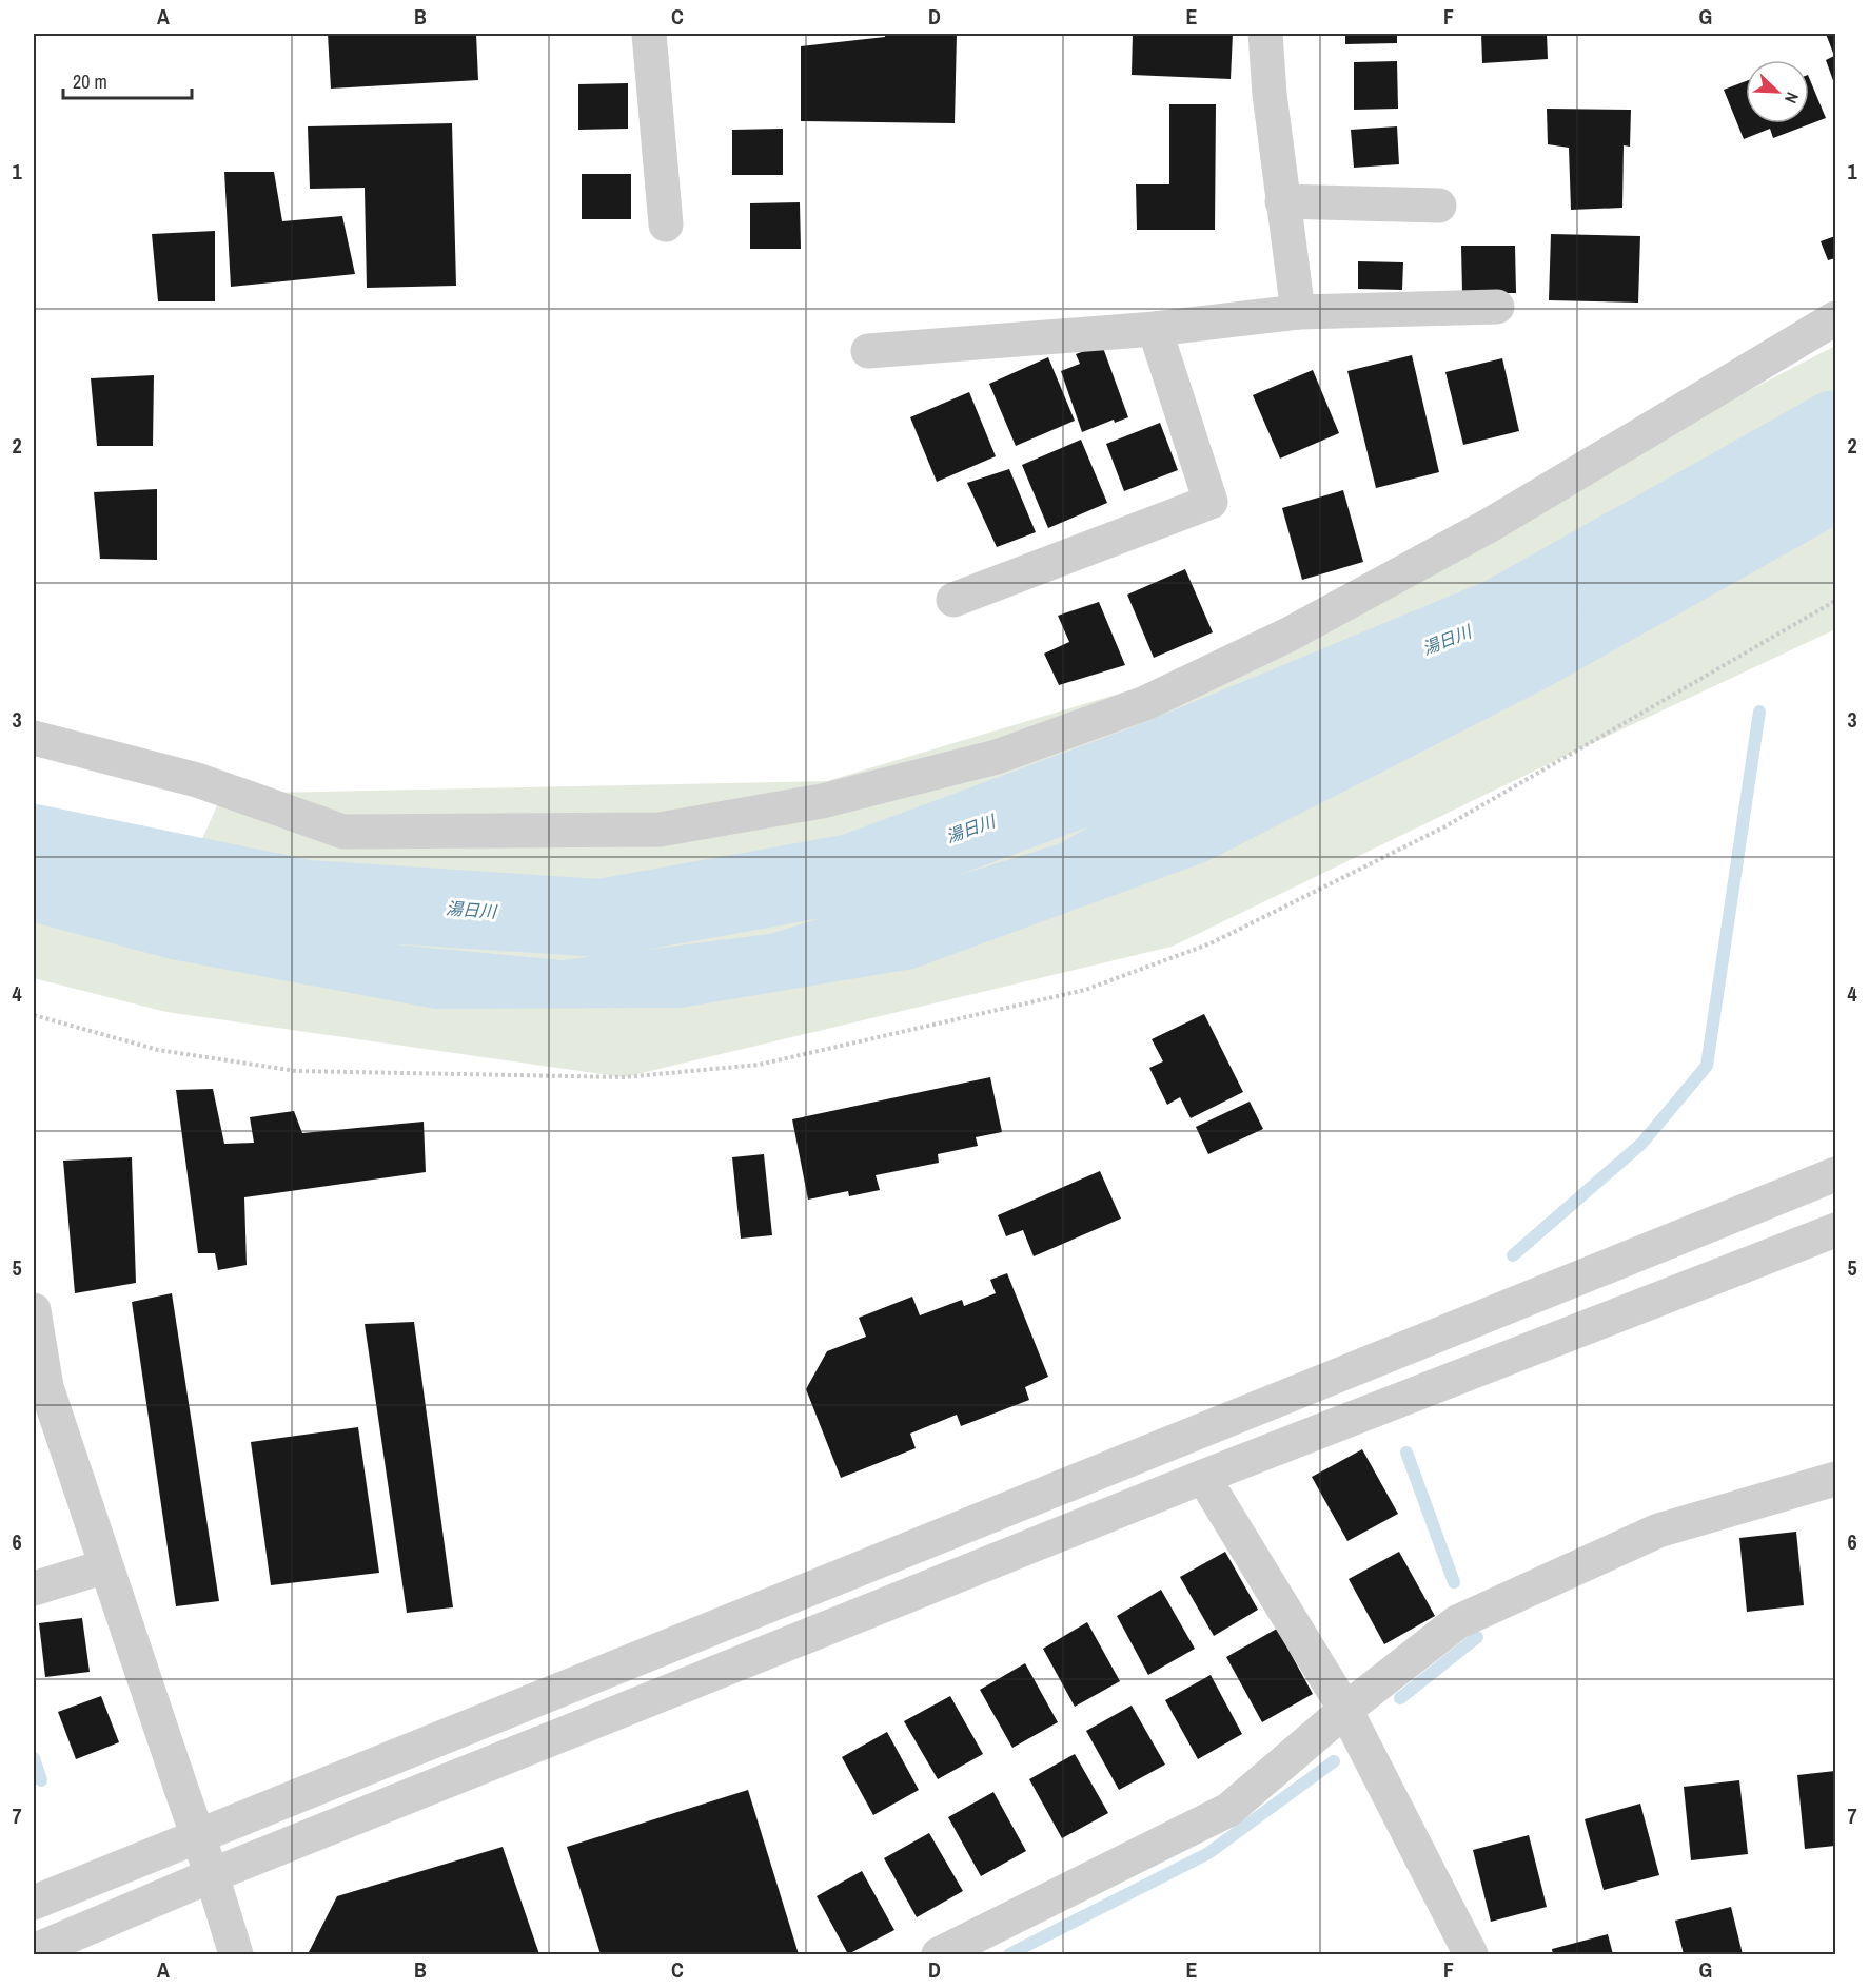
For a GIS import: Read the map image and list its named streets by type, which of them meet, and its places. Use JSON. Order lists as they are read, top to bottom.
{
  "water": ["湯日川"],
  "scale_bar": "20 m",
  "north": "bottom right",
  "grid": {
    "columns": [
      "A",
      "B",
      "C",
      "D",
      "E",
      "F",
      "G"
    ],
    "rows": [
      "1",
      "2",
      "3",
      "4",
      "5",
      "6",
      "7"
    ]
  }
}
